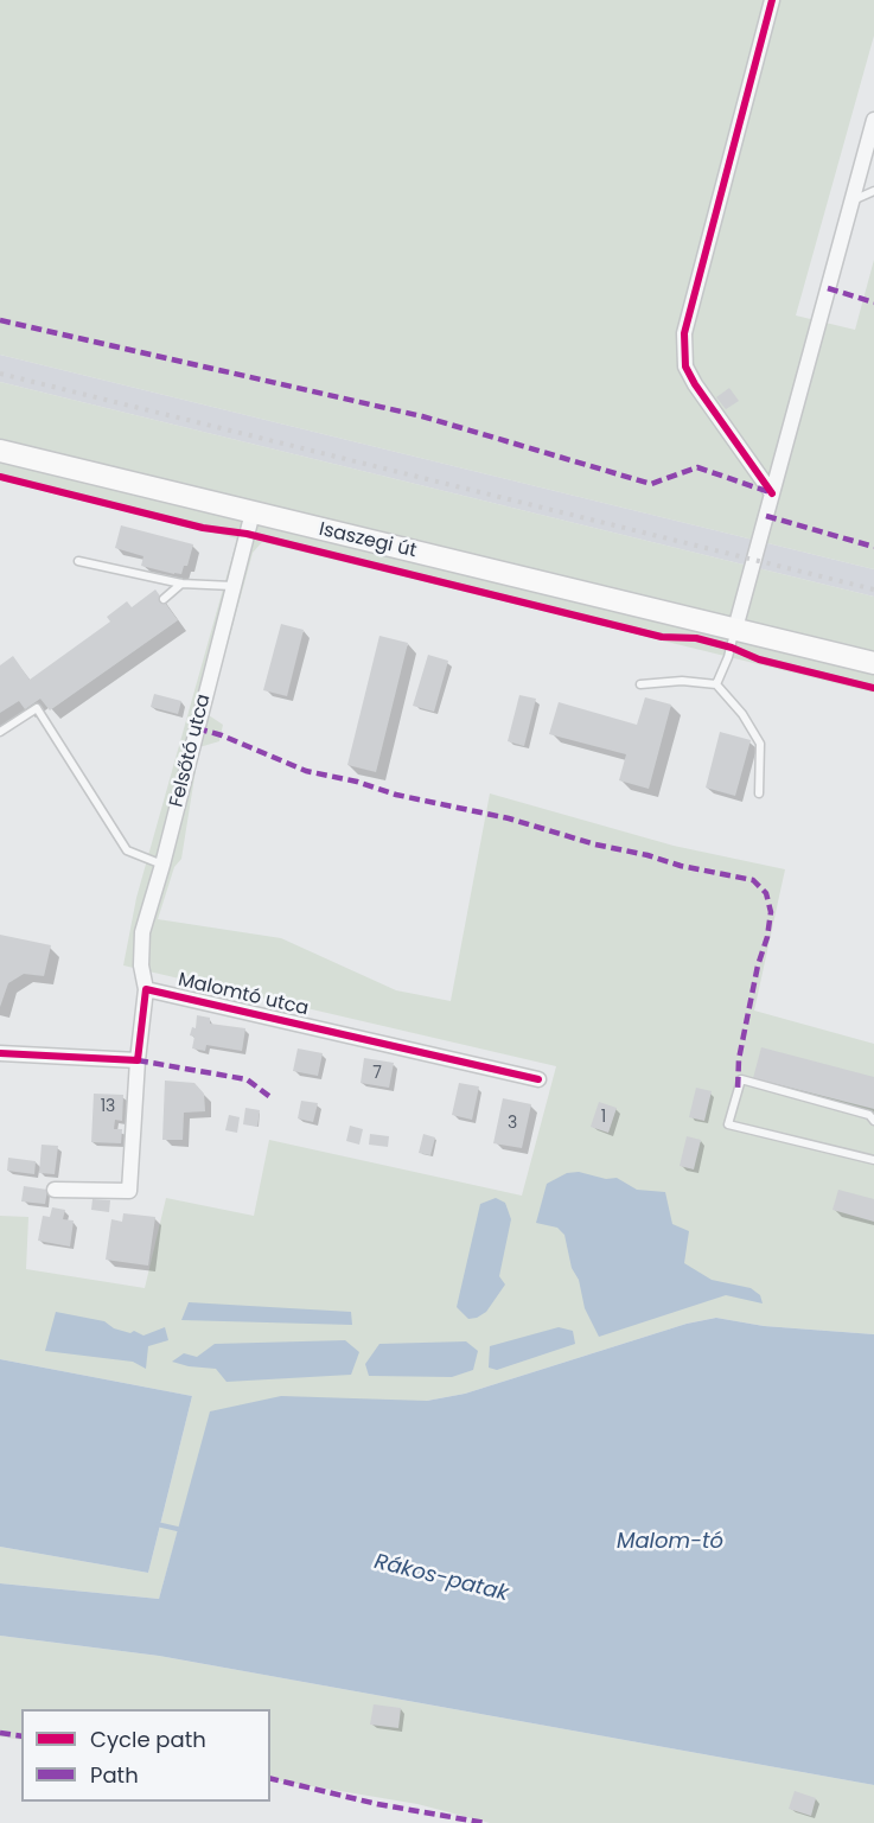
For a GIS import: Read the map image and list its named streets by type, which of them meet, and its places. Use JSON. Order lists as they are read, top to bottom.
{
  "streets": {
    "main road": ["Isaszegi út"],
    "street": ["Felsőtó utca", "Malomtó utca"]
  },
  "crossings": [
    ["Isaszegi út", "Felsőtó utca"],
    ["Felsőtó utca", "Malomtó utca"]
  ],
  "water": ["Malom-tó", "Rákos-patak"],
  "house_numbers": [
    "7",
    "13",
    "1",
    "3"
  ],
  "legend": ["Cycle path", "Path"]
}
